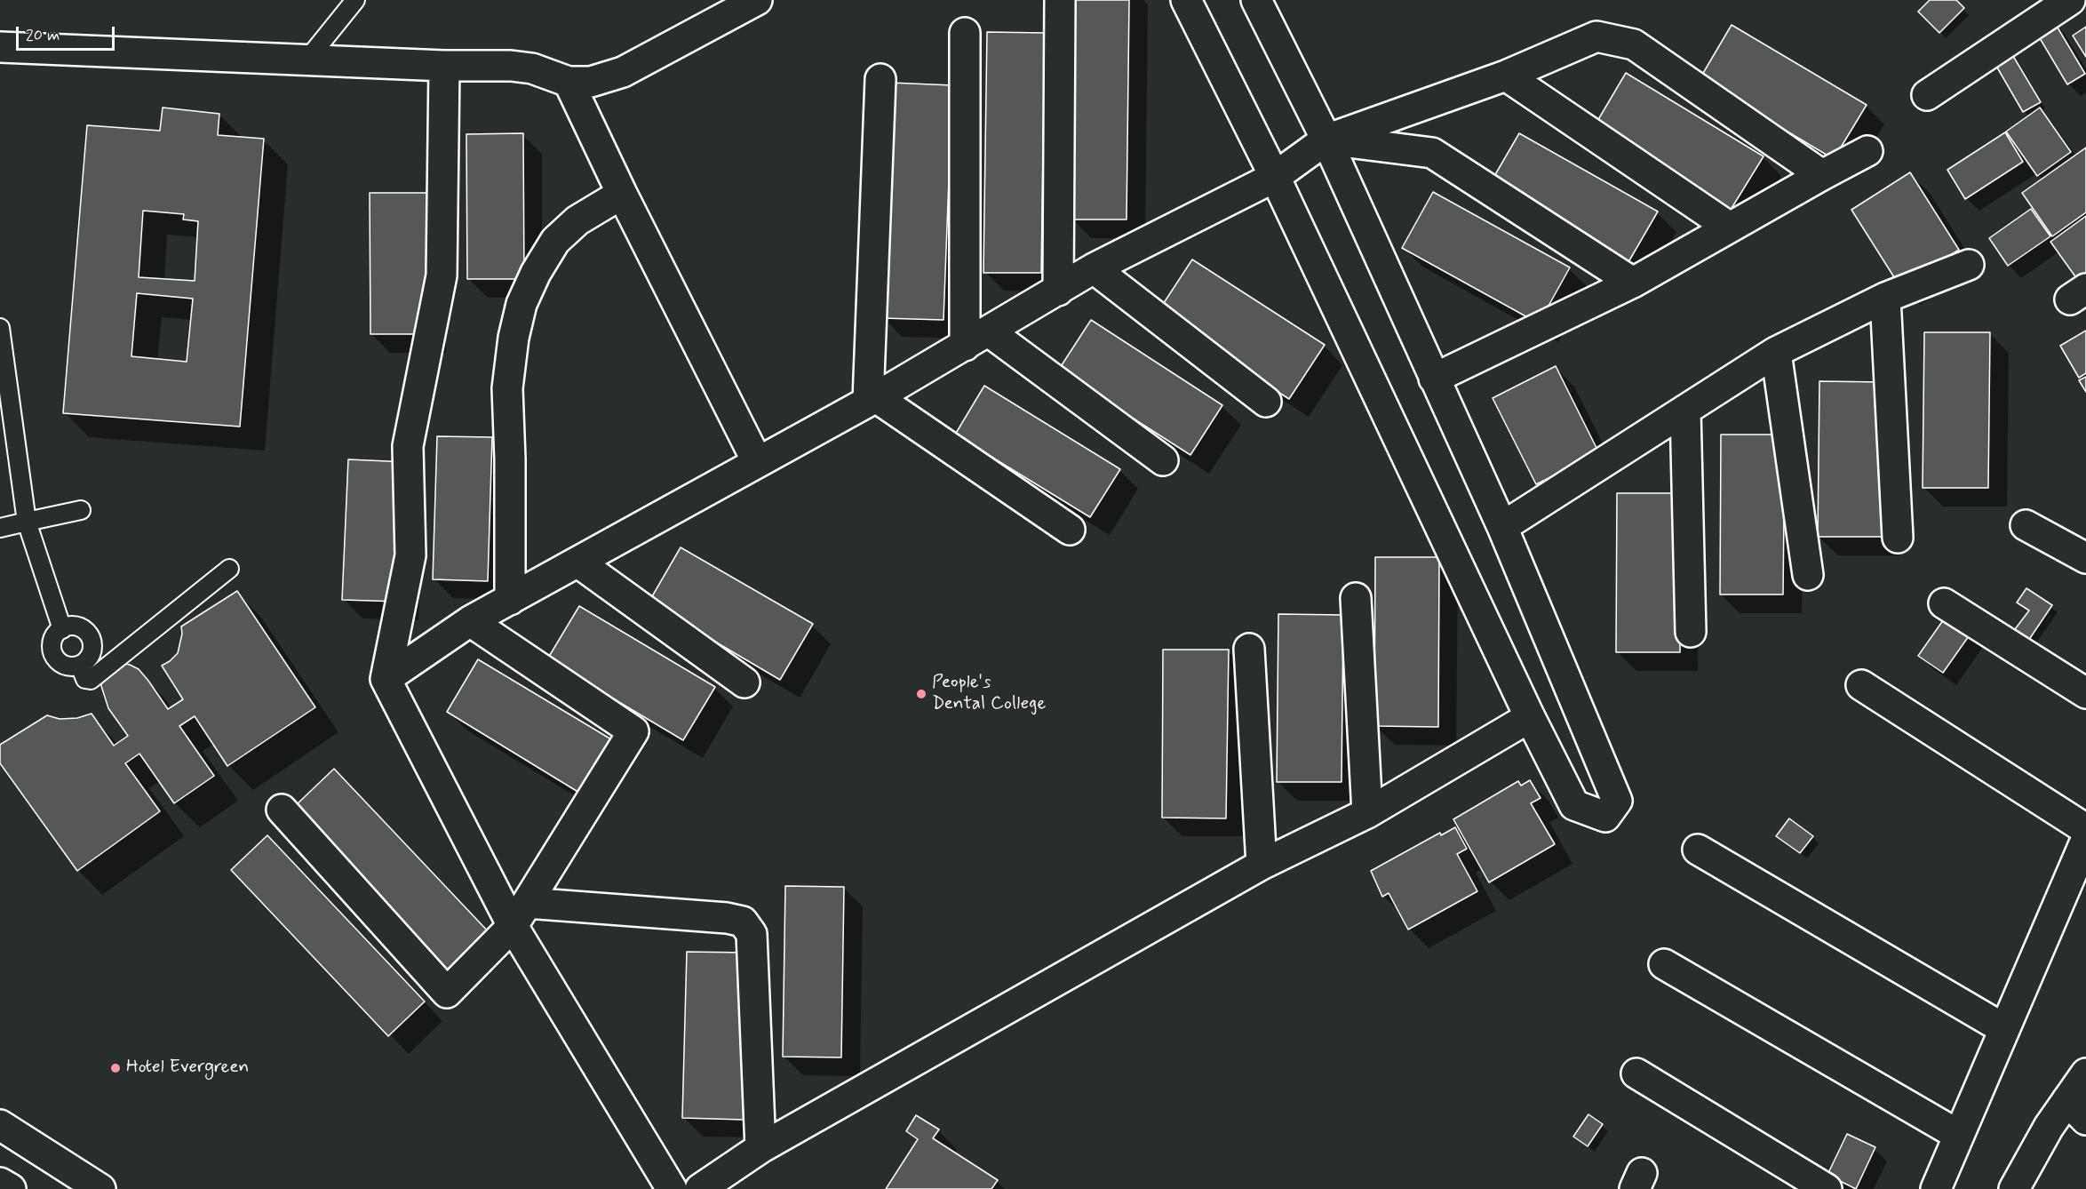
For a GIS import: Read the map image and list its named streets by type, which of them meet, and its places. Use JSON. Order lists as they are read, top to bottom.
{
  "places": ["People's Dental College", "Hotel Evergreen"],
  "scale_bar": "20 m"
}
